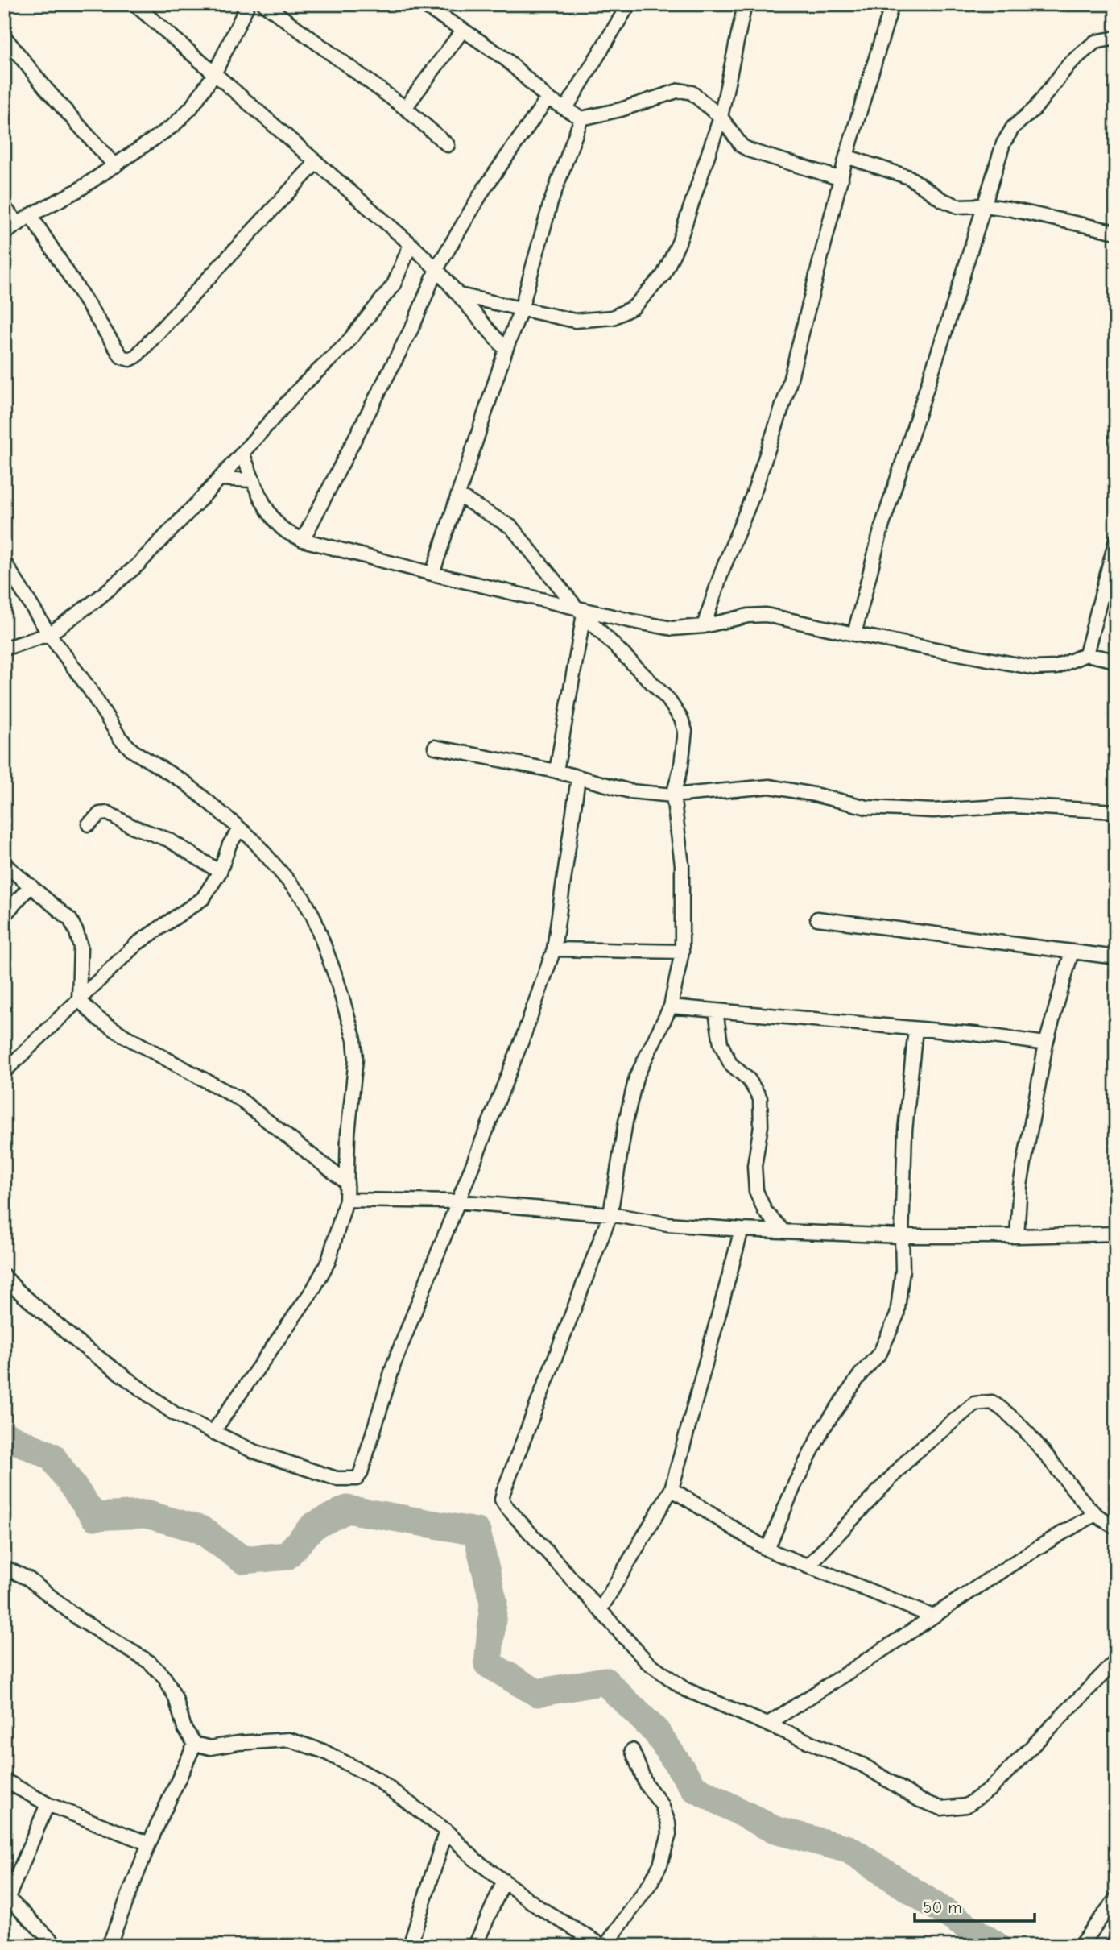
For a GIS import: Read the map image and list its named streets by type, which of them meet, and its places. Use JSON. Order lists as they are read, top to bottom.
{
  "scale_bar": "50 m"
}
